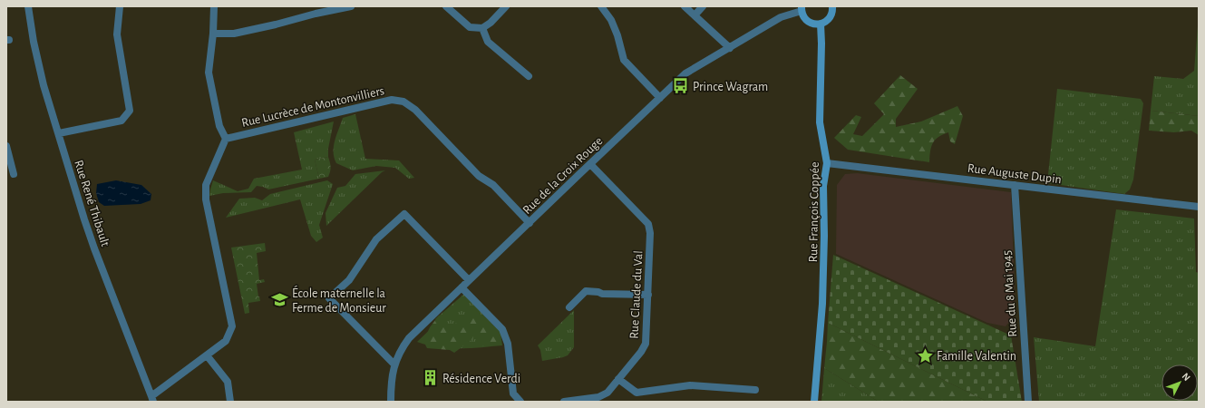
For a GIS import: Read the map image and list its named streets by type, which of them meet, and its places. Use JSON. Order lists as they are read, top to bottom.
{
  "streets": {
    "street": [
      "Rue Lucrèce de Montonvilliers",
      "Rue Auguste Dupin",
      "Rue de la Croix Rouge",
      "Rue René Thibault",
      "Rue François Coppée",
      "Rue du 8 Mai 1945",
      "Rue Claude du Val"
    ]
  },
  "crossings": [
    ["Rue Lucrèce de Montonvilliers", "Rue de la Croix Rouge"],
    ["Rue Auguste Dupin", "Rue François Coppée"],
    ["Rue Auguste Dupin", "Rue du 8 Mai 1945"],
    ["Rue de la Croix Rouge", "Rue Claude du Val"]
  ],
  "places": {
    "bus stop": ["Prince Wagram"],
    "school or university": ["École maternelle la Ferme de Monsieur"],
    "place": ["Famille Valentin"],
    "building": ["Résidence Verdi"]
  },
  "north": "top right"
}
